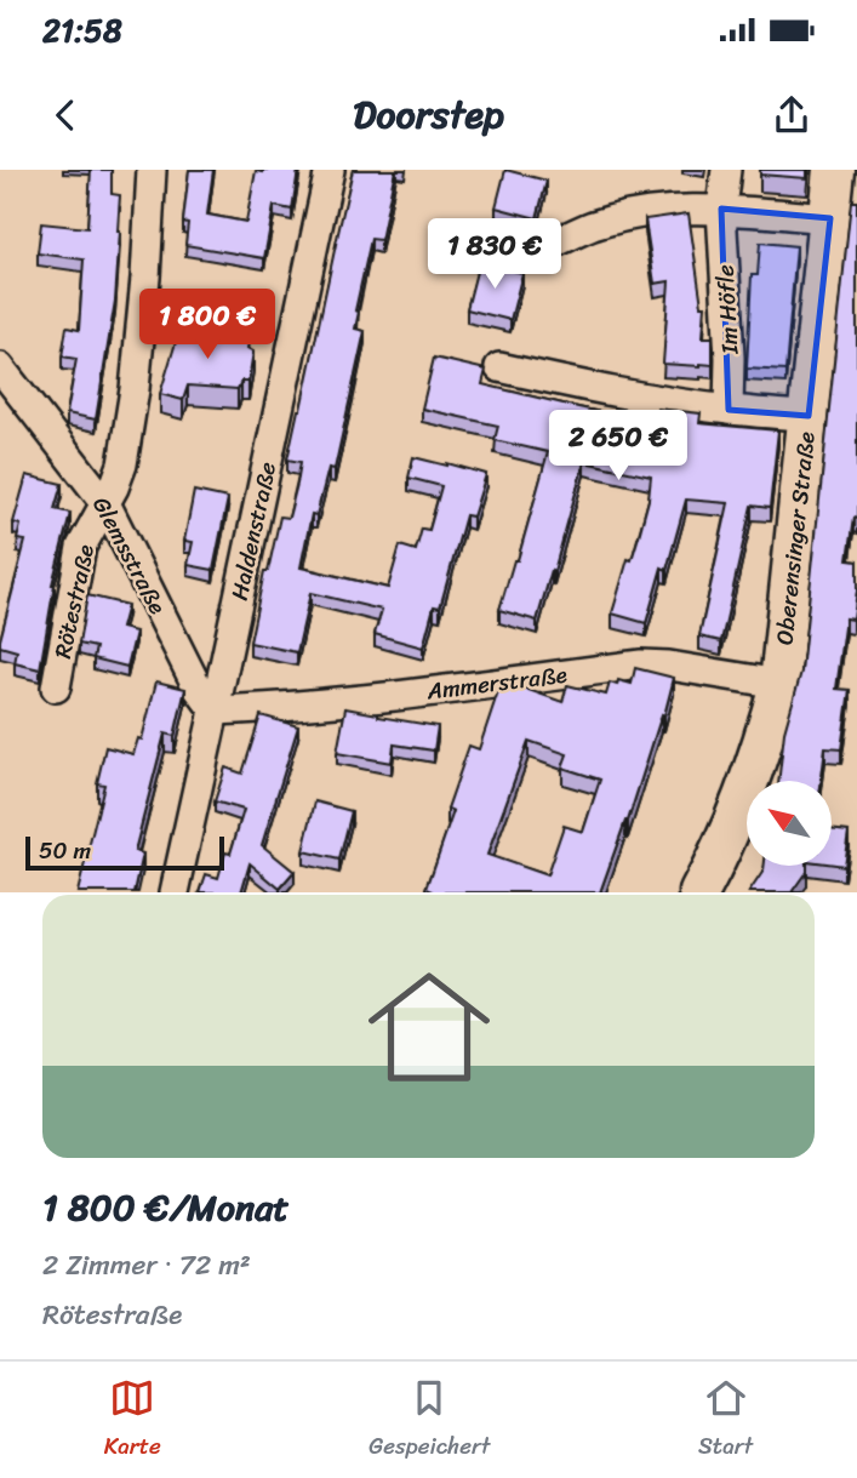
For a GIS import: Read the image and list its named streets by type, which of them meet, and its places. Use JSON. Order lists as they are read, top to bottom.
{
  "streets": {
    "street": [
      "Im Höfle",
      "Haldenstraße",
      "Oberensinger Straße",
      "Glemsstraße",
      "Rötestraße",
      "Ammerstraße"
    ]
  },
  "crossings": [
    ["Haldenstraße", "Glemsstraße"],
    ["Haldenstraße", "Ammerstraße"],
    ["Oberensinger Straße", "Ammerstraße"],
    ["Glemsstraße", "Rötestraße"],
    ["Glemsstraße", "Ammerstraße"]
  ],
  "scale_bar": "50 m",
  "north": "top left",
  "page": {
    "status": "21:58",
    "header": "Doorstep",
    "price": ["1 830 €", "1 800 €", "2 650 €"],
    "scale": "50 m",
    "list": [
      {
        "name": "1 800 €/Monat",
        "note": "2 Zimmer · 72 m² · Rötestraße"
      }
    ],
    "tabs": ["Karte", "Gespeichert", "Start"]
  }
}
